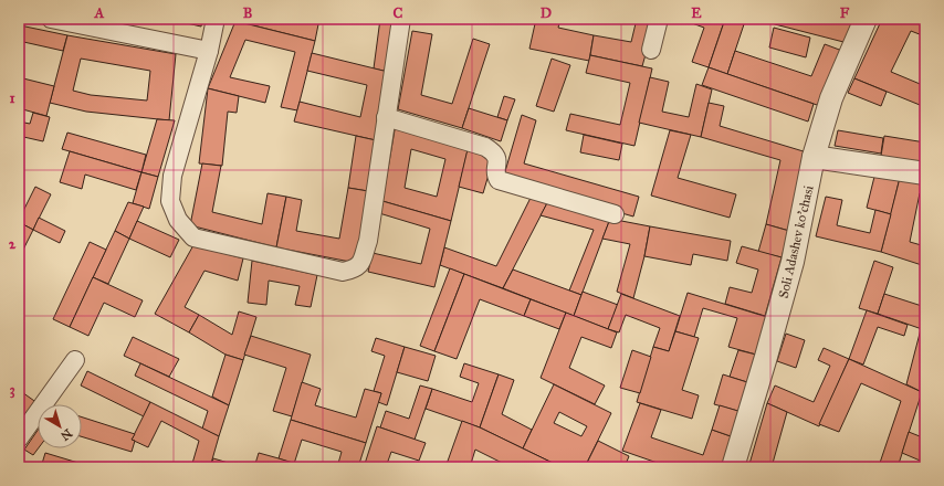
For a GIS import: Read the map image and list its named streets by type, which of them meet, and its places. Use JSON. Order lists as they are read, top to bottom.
{
  "streets": {
    "street": ["Soli Adashev ko'chasi"]
  },
  "north": "bottom right",
  "grid": {
    "columns": [
      "A",
      "B",
      "C",
      "D",
      "E",
      "F"
    ],
    "rows": ["1", "2", "3"]
  }
}
